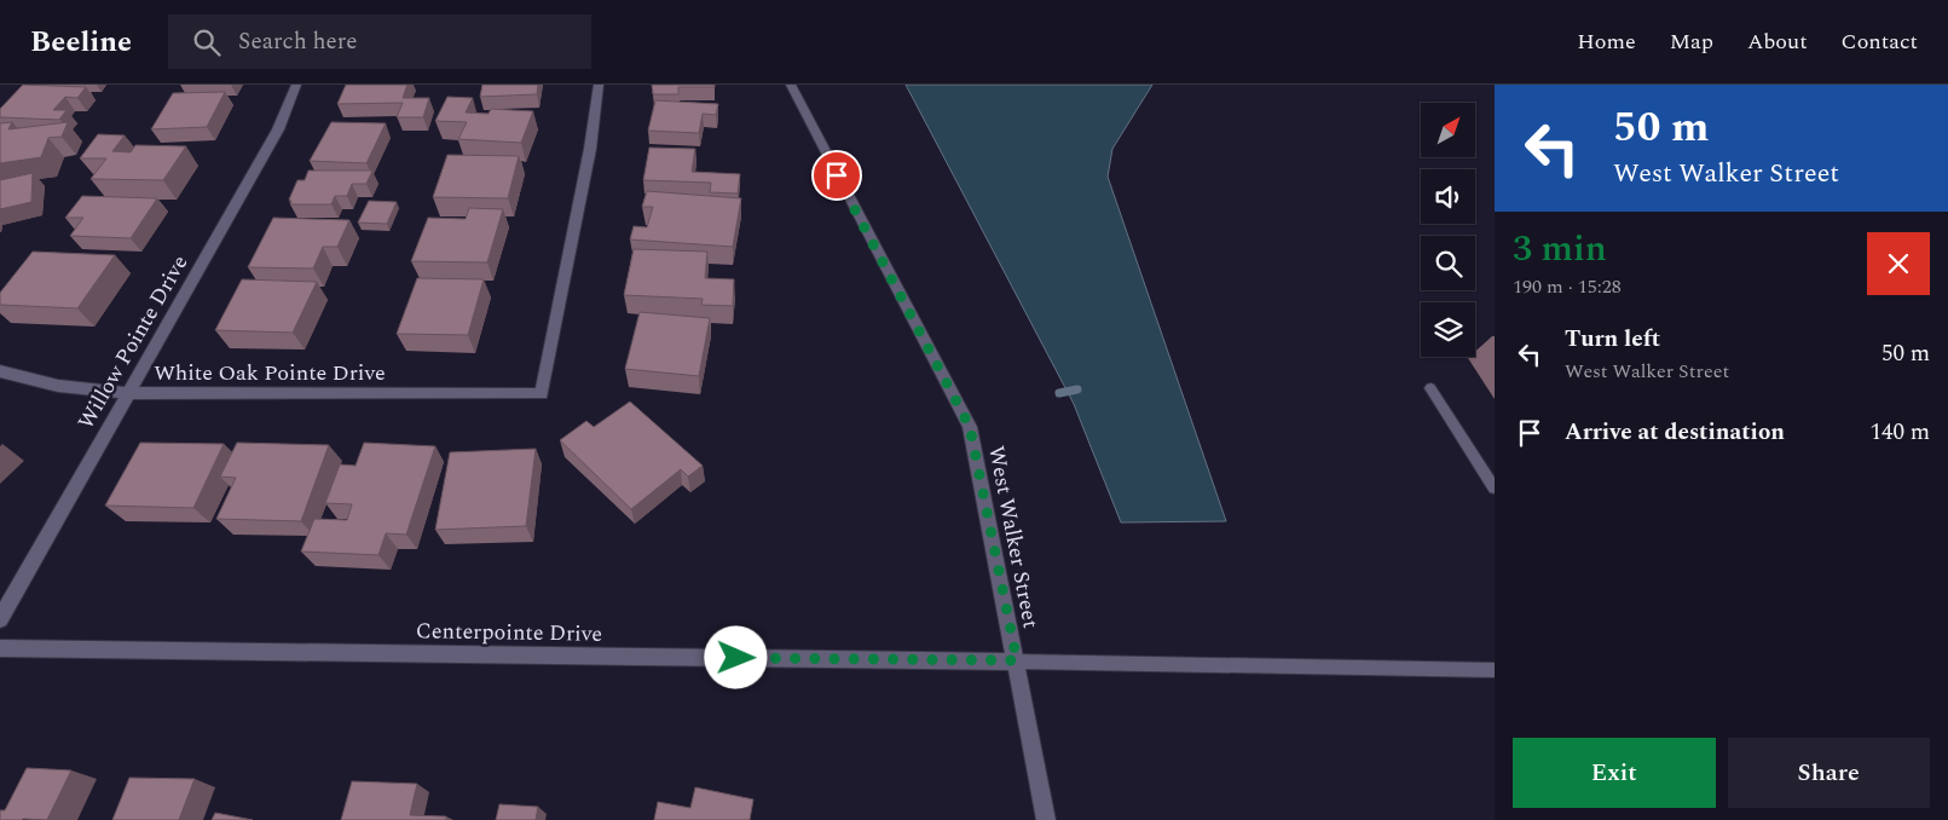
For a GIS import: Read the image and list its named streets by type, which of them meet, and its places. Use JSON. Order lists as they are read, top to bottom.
{
  "streets": {
    "street": [
      "Willow Pointe Drive",
      "White Oak Pointe Drive",
      "West Walker Street",
      "Centerpointe Drive"
    ]
  },
  "crossings": [
    ["Willow Pointe Drive", "White Oak Pointe Drive"],
    ["West Walker Street", "Centerpointe Drive"]
  ],
  "north": "top right",
  "page": {
    "header": "Beeline",
    "search": "Search here",
    "nav": [
      "Home",
      "Map",
      "About",
      "Contact"
    ],
    "turn": ["50 m", "West Walker Street"],
    "heading": ["3 min", "190 m · 15:28"],
    "list": [
      {
        "name": "Turn left",
        "note": "West Walker Street",
        "value": "50 m"
      },
      {
        "name": "Arrive at destination",
        "value": "140 m"
      }
    ],
    "buttons": ["Exit", "Share"]
  }
}
